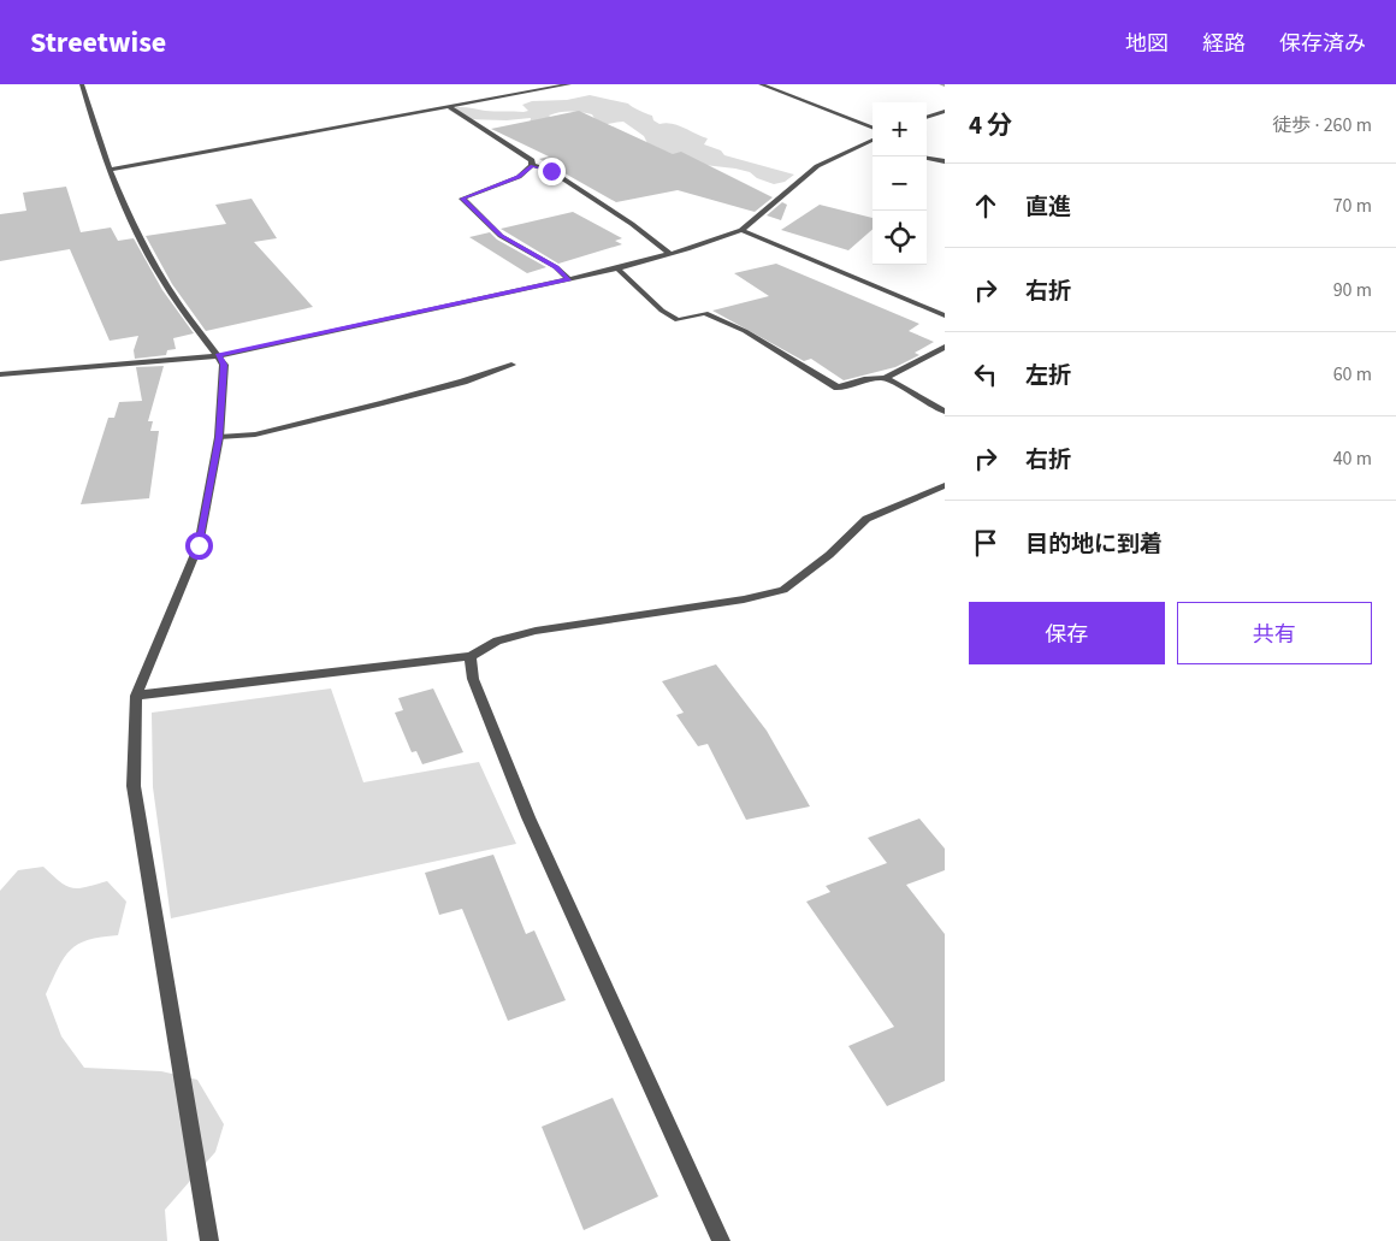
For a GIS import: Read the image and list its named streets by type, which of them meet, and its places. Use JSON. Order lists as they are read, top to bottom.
{
  "page": {
    "header": "Streetwise",
    "nav": ["地図", "経路", "保存済み"],
    "heading": ["4 分", "徒歩 · 260 m"],
    "map_buttons": ["+", "−"],
    "list": [
      ["直進", "70 m"],
      ["右折", "90 m"],
      ["左折", "60 m"],
      ["右折", "40 m"],
      "目的地に到着"
    ],
    "buttons": ["保存", "共有"]
  }
}
